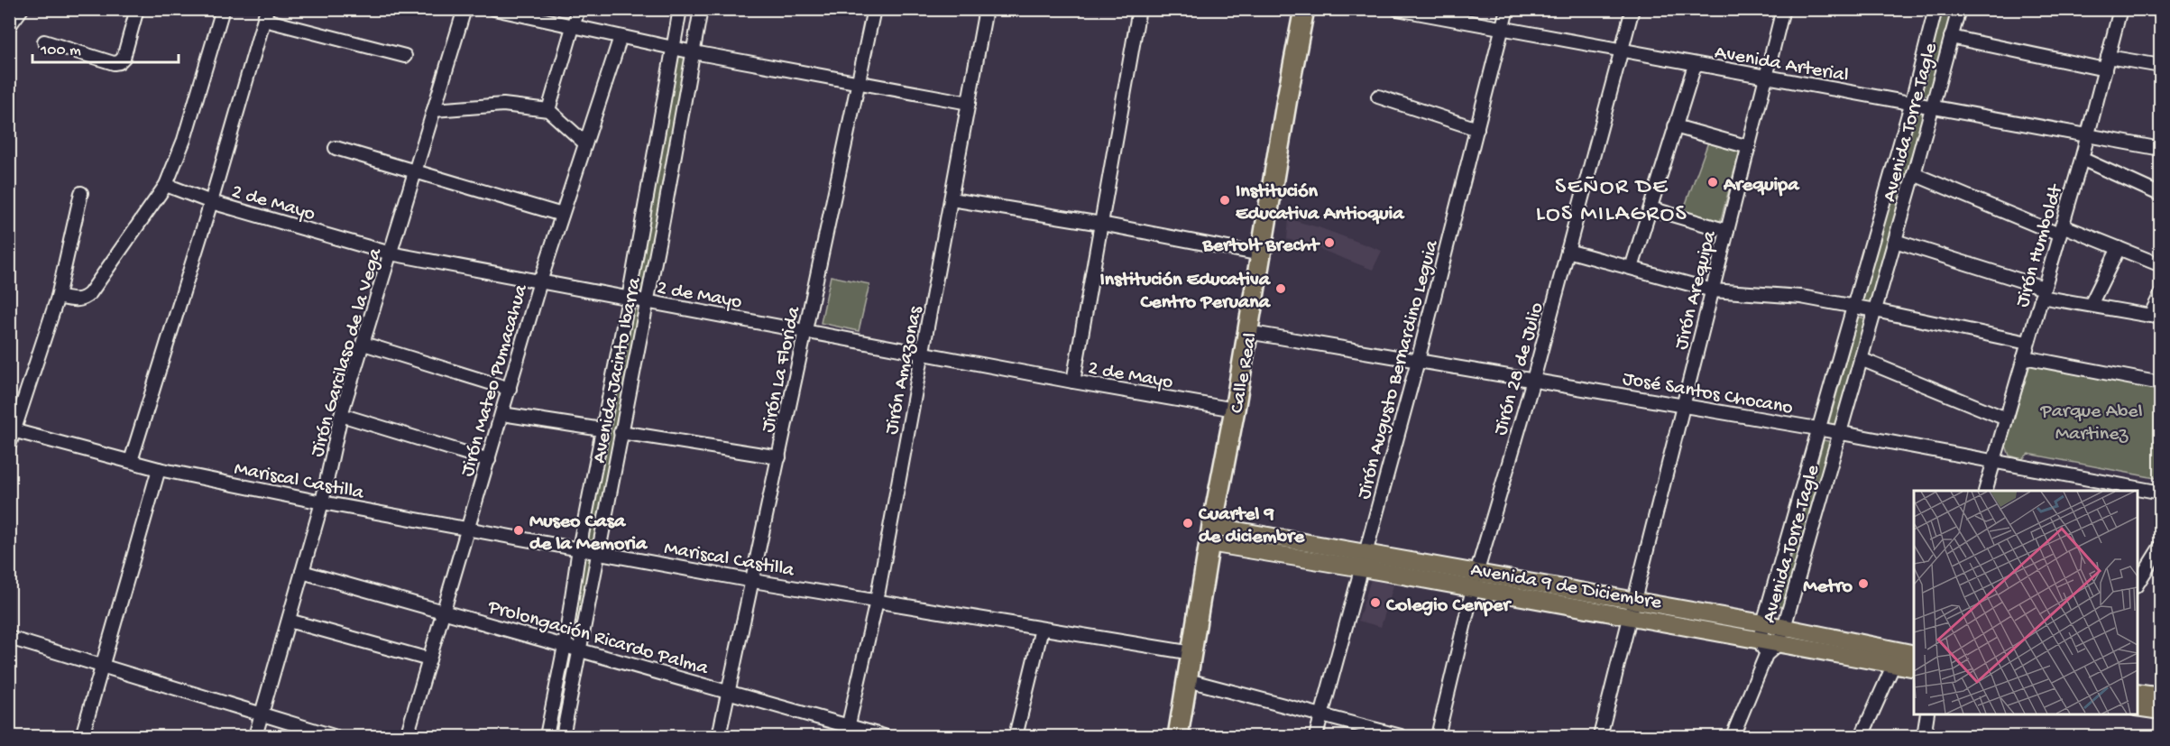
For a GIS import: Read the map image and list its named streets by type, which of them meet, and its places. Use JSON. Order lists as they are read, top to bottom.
{
  "streets": {
    "highway": ["Calle Real"],
    "main road": ["Avenida 9 de Diciembre"],
    "street": [
      "Avenida Arterial",
      "Avenida Torre Tagle",
      "2 de Mayo",
      "Jirón Humboldt",
      "Jirón Arequipa",
      "Jirón Garcilaso de la Vega",
      "Jirón 28 de Julio",
      "Jirón La Florida",
      "Jirón Augusto Bernardino Leguia",
      "Avenida Jacinto Ibarra",
      "Jirón Amazonas",
      "Jirón Mateo Pumacahua",
      "José Santos Chocano",
      "Mariscal Castilla",
      "Prolongación Ricardo Palma"
    ]
  },
  "crossings": [
    ["Avenida Arterial", "Avenida Torre Tagle"],
    ["Avenida Arterial", "Jirón Humboldt"],
    ["Avenida Arterial", "Jirón Arequipa"],
    ["Avenida Arterial", "Jirón 28 de Julio"],
    ["Avenida Arterial", "Jirón Augusto Bernardino Leguia"],
    ["Avenida Torre Tagle", "José Santos Chocano"],
    ["Avenida Torre Tagle", "Avenida 9 de Diciembre"],
    ["2 de Mayo", "Jirón Garcilaso de la Vega"],
    ["2 de Mayo", "Jirón La Florida"],
    ["2 de Mayo", "Avenida Jacinto Ibarra"],
    ["2 de Mayo", "Jirón Amazonas"],
    ["2 de Mayo", "Calle Real"],
    ["2 de Mayo", "Jirón Mateo Pumacahua"],
    ["Jirón Humboldt", "José Santos Chocano"],
    ["Jirón Arequipa", "José Santos Chocano"],
    ["Jirón Arequipa", "Avenida 9 de Diciembre"],
    ["Jirón Garcilaso de la Vega", "Mariscal Castilla"],
    ["Jirón Garcilaso de la Vega", "Prolongación Ricardo Palma"],
    ["Jirón 28 de Julio", "José Santos Chocano"],
    ["Jirón 28 de Julio", "Avenida 9 de Diciembre"],
    ["Jirón La Florida", "Mariscal Castilla"],
    ["Jirón La Florida", "Prolongación Ricardo Palma"],
    ["Jirón Augusto Bernardino Leguia", "José Santos Chocano"],
    ["Jirón Augusto Bernardino Leguia", "Avenida 9 de Diciembre"],
    ["Avenida Jacinto Ibarra", "Mariscal Castilla"],
    ["Avenida Jacinto Ibarra", "Prolongación Ricardo Palma"],
    ["Jirón Amazonas", "Mariscal Castilla"],
    ["Jirón Amazonas", "Prolongación Ricardo Palma"],
    ["Calle Real", "José Santos Chocano"],
    ["Calle Real", "Mariscal Castilla"],
    ["Calle Real", "Avenida 9 de Diciembre"],
    ["Jirón Mateo Pumacahua", "Mariscal Castilla"],
    ["Jirón Mateo Pumacahua", "Prolongación Ricardo Palma"]
  ],
  "districts": ["SEÑOR DE LOS MILAGROS"],
  "parks": ["Parque Abel Martinez"],
  "places": [
    "Arequipa",
    "Institución Educativa Antioquia",
    "Bertolt Brecht",
    "Institución Educativa Centro Peruana",
    "Cuartel 9 de diciembre",
    "Museo Casa de la Memoria",
    "Metro",
    "Colegio Cenper"
  ],
  "scale_bar": "100 m"
}
